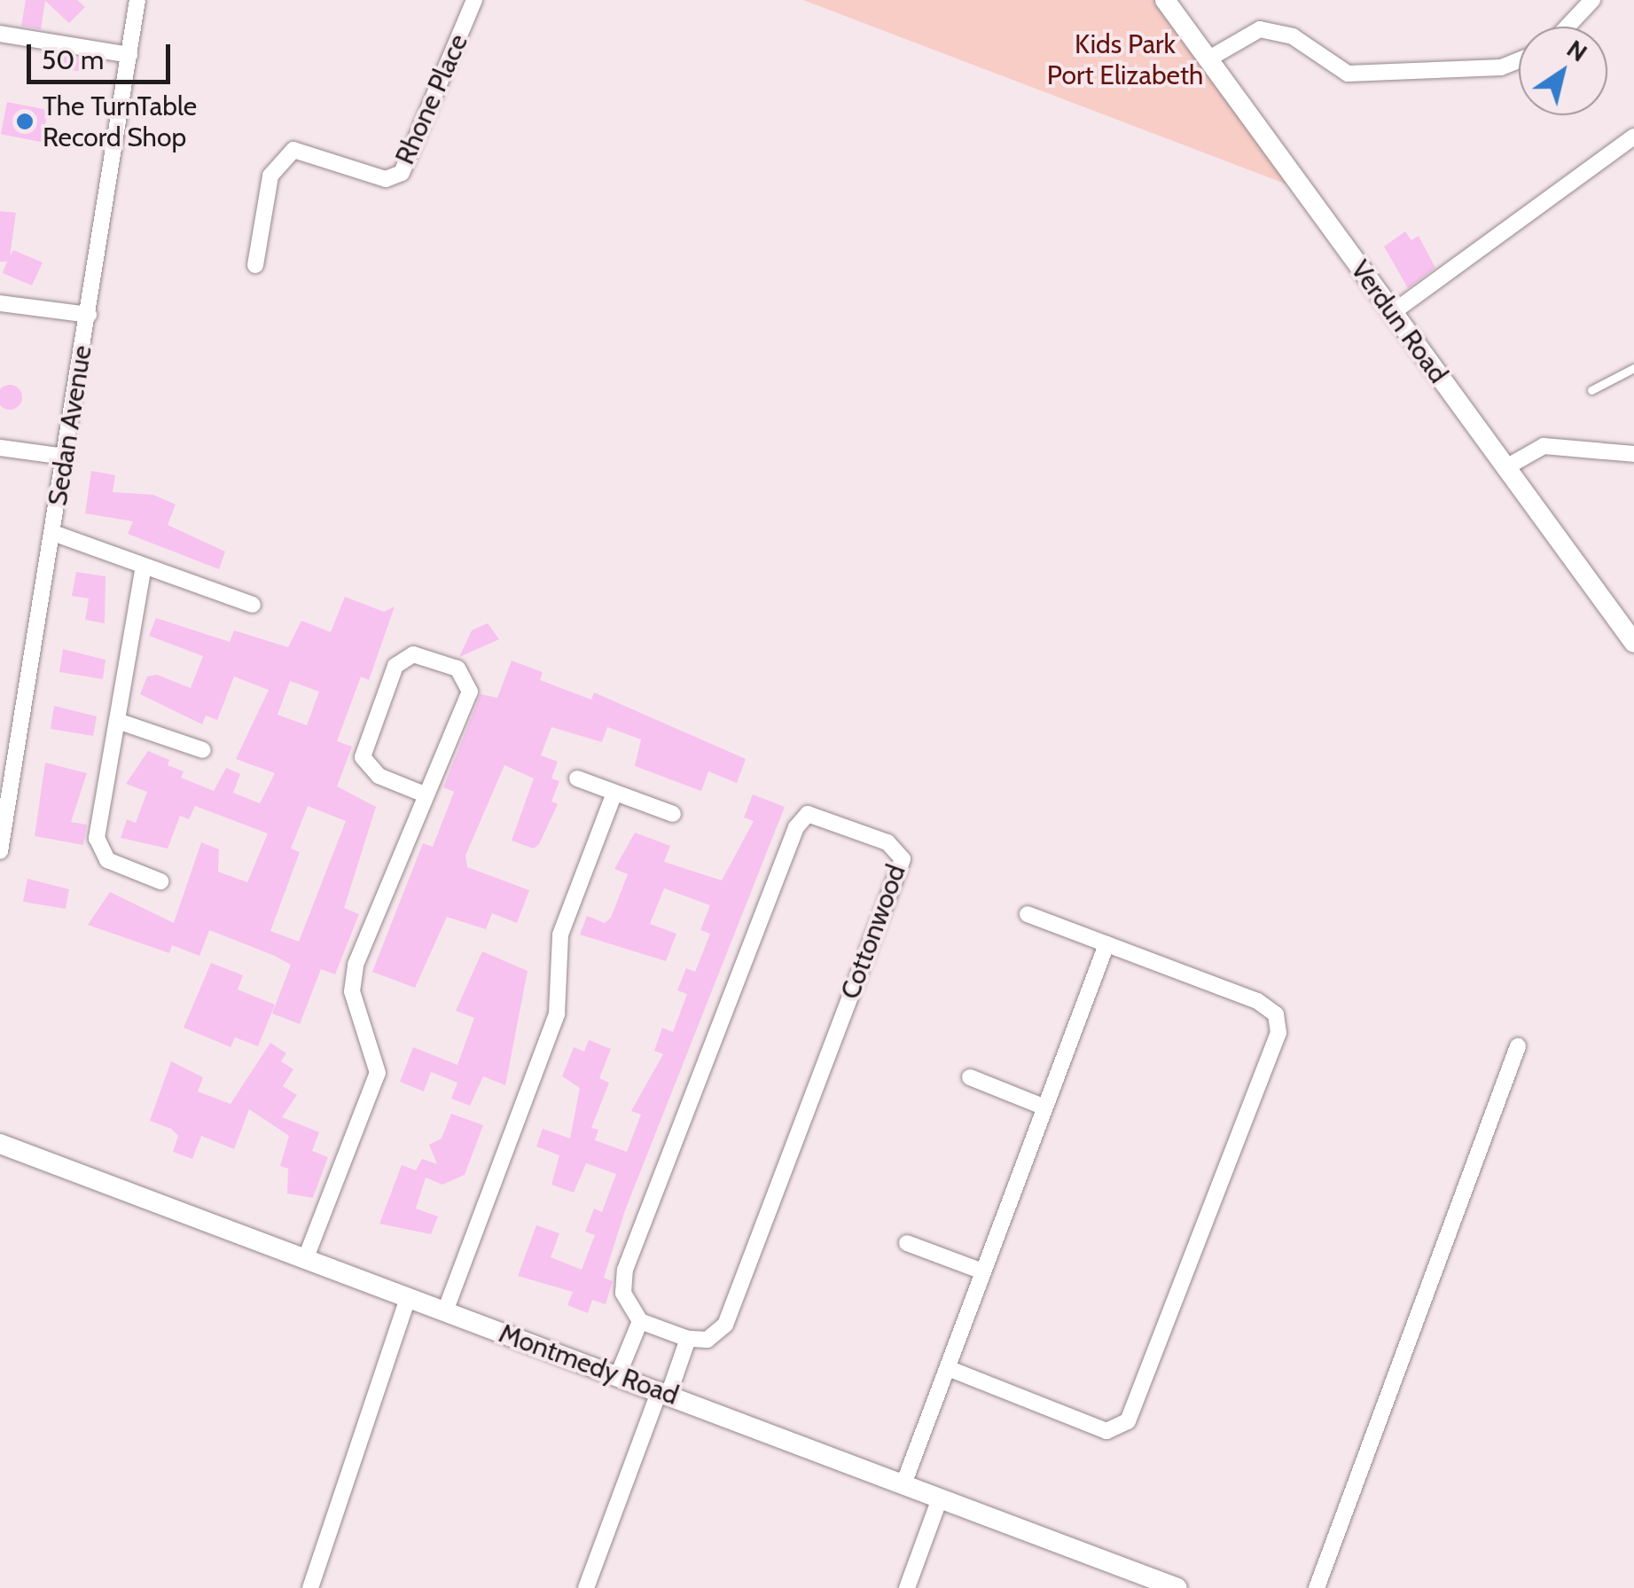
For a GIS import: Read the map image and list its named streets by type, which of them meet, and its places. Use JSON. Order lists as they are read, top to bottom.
{
  "streets": {
    "street": [
      "Rhone Place",
      "Verdun Road",
      "Sedan Avenue",
      "Cottonwood",
      "Montmedy Road"
    ]
  },
  "parks": ["Kids Park Port Elizabeth"],
  "places": ["The TurnTable Record Shop"],
  "scale_bar": "50 m",
  "north": "top right"
}
